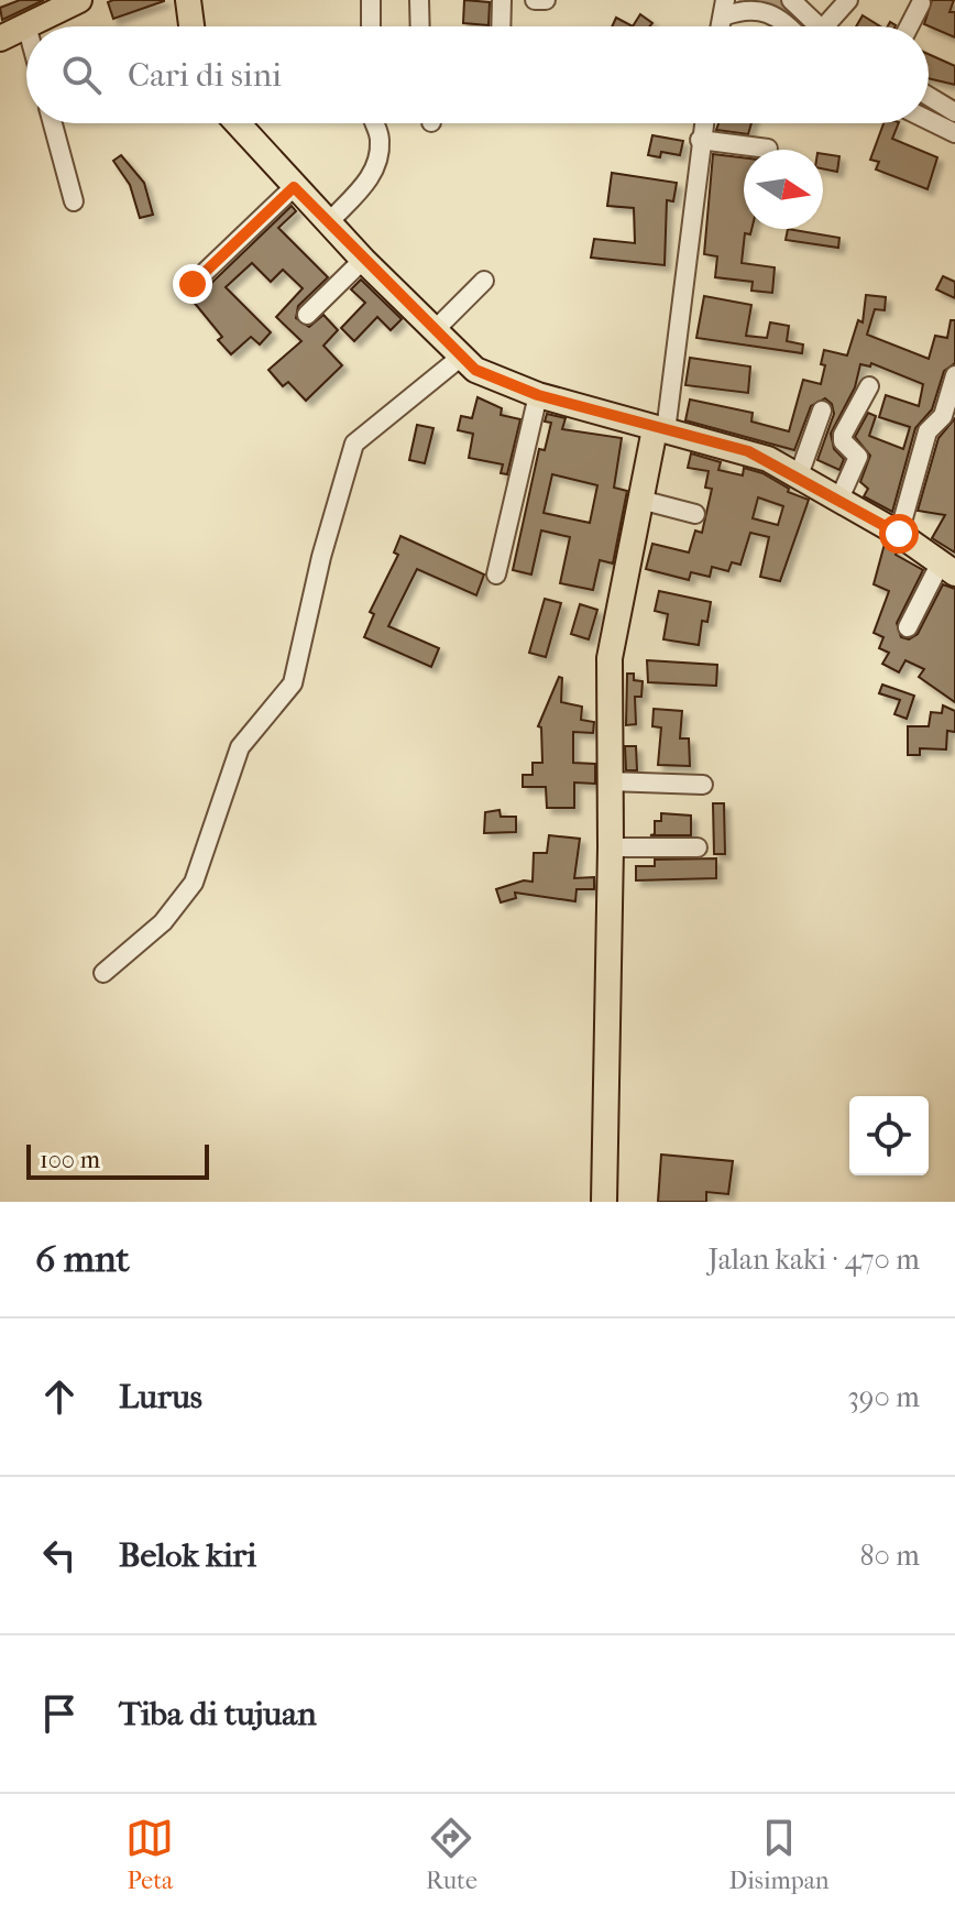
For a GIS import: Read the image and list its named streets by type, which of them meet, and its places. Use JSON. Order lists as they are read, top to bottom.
{
  "scale_bar": "100 m",
  "north": "right",
  "page": {
    "search": "Cari di sini",
    "scale": "100 m",
    "heading": ["6 mnt", "Jalan kaki · 470 m"],
    "list": [
      ["Lurus", "390 m"],
      ["Belok kiri", "80 m"],
      "Tiba di tujuan"
    ],
    "nav": ["Peta", "Rute", "Disimpan"]
  }
}
